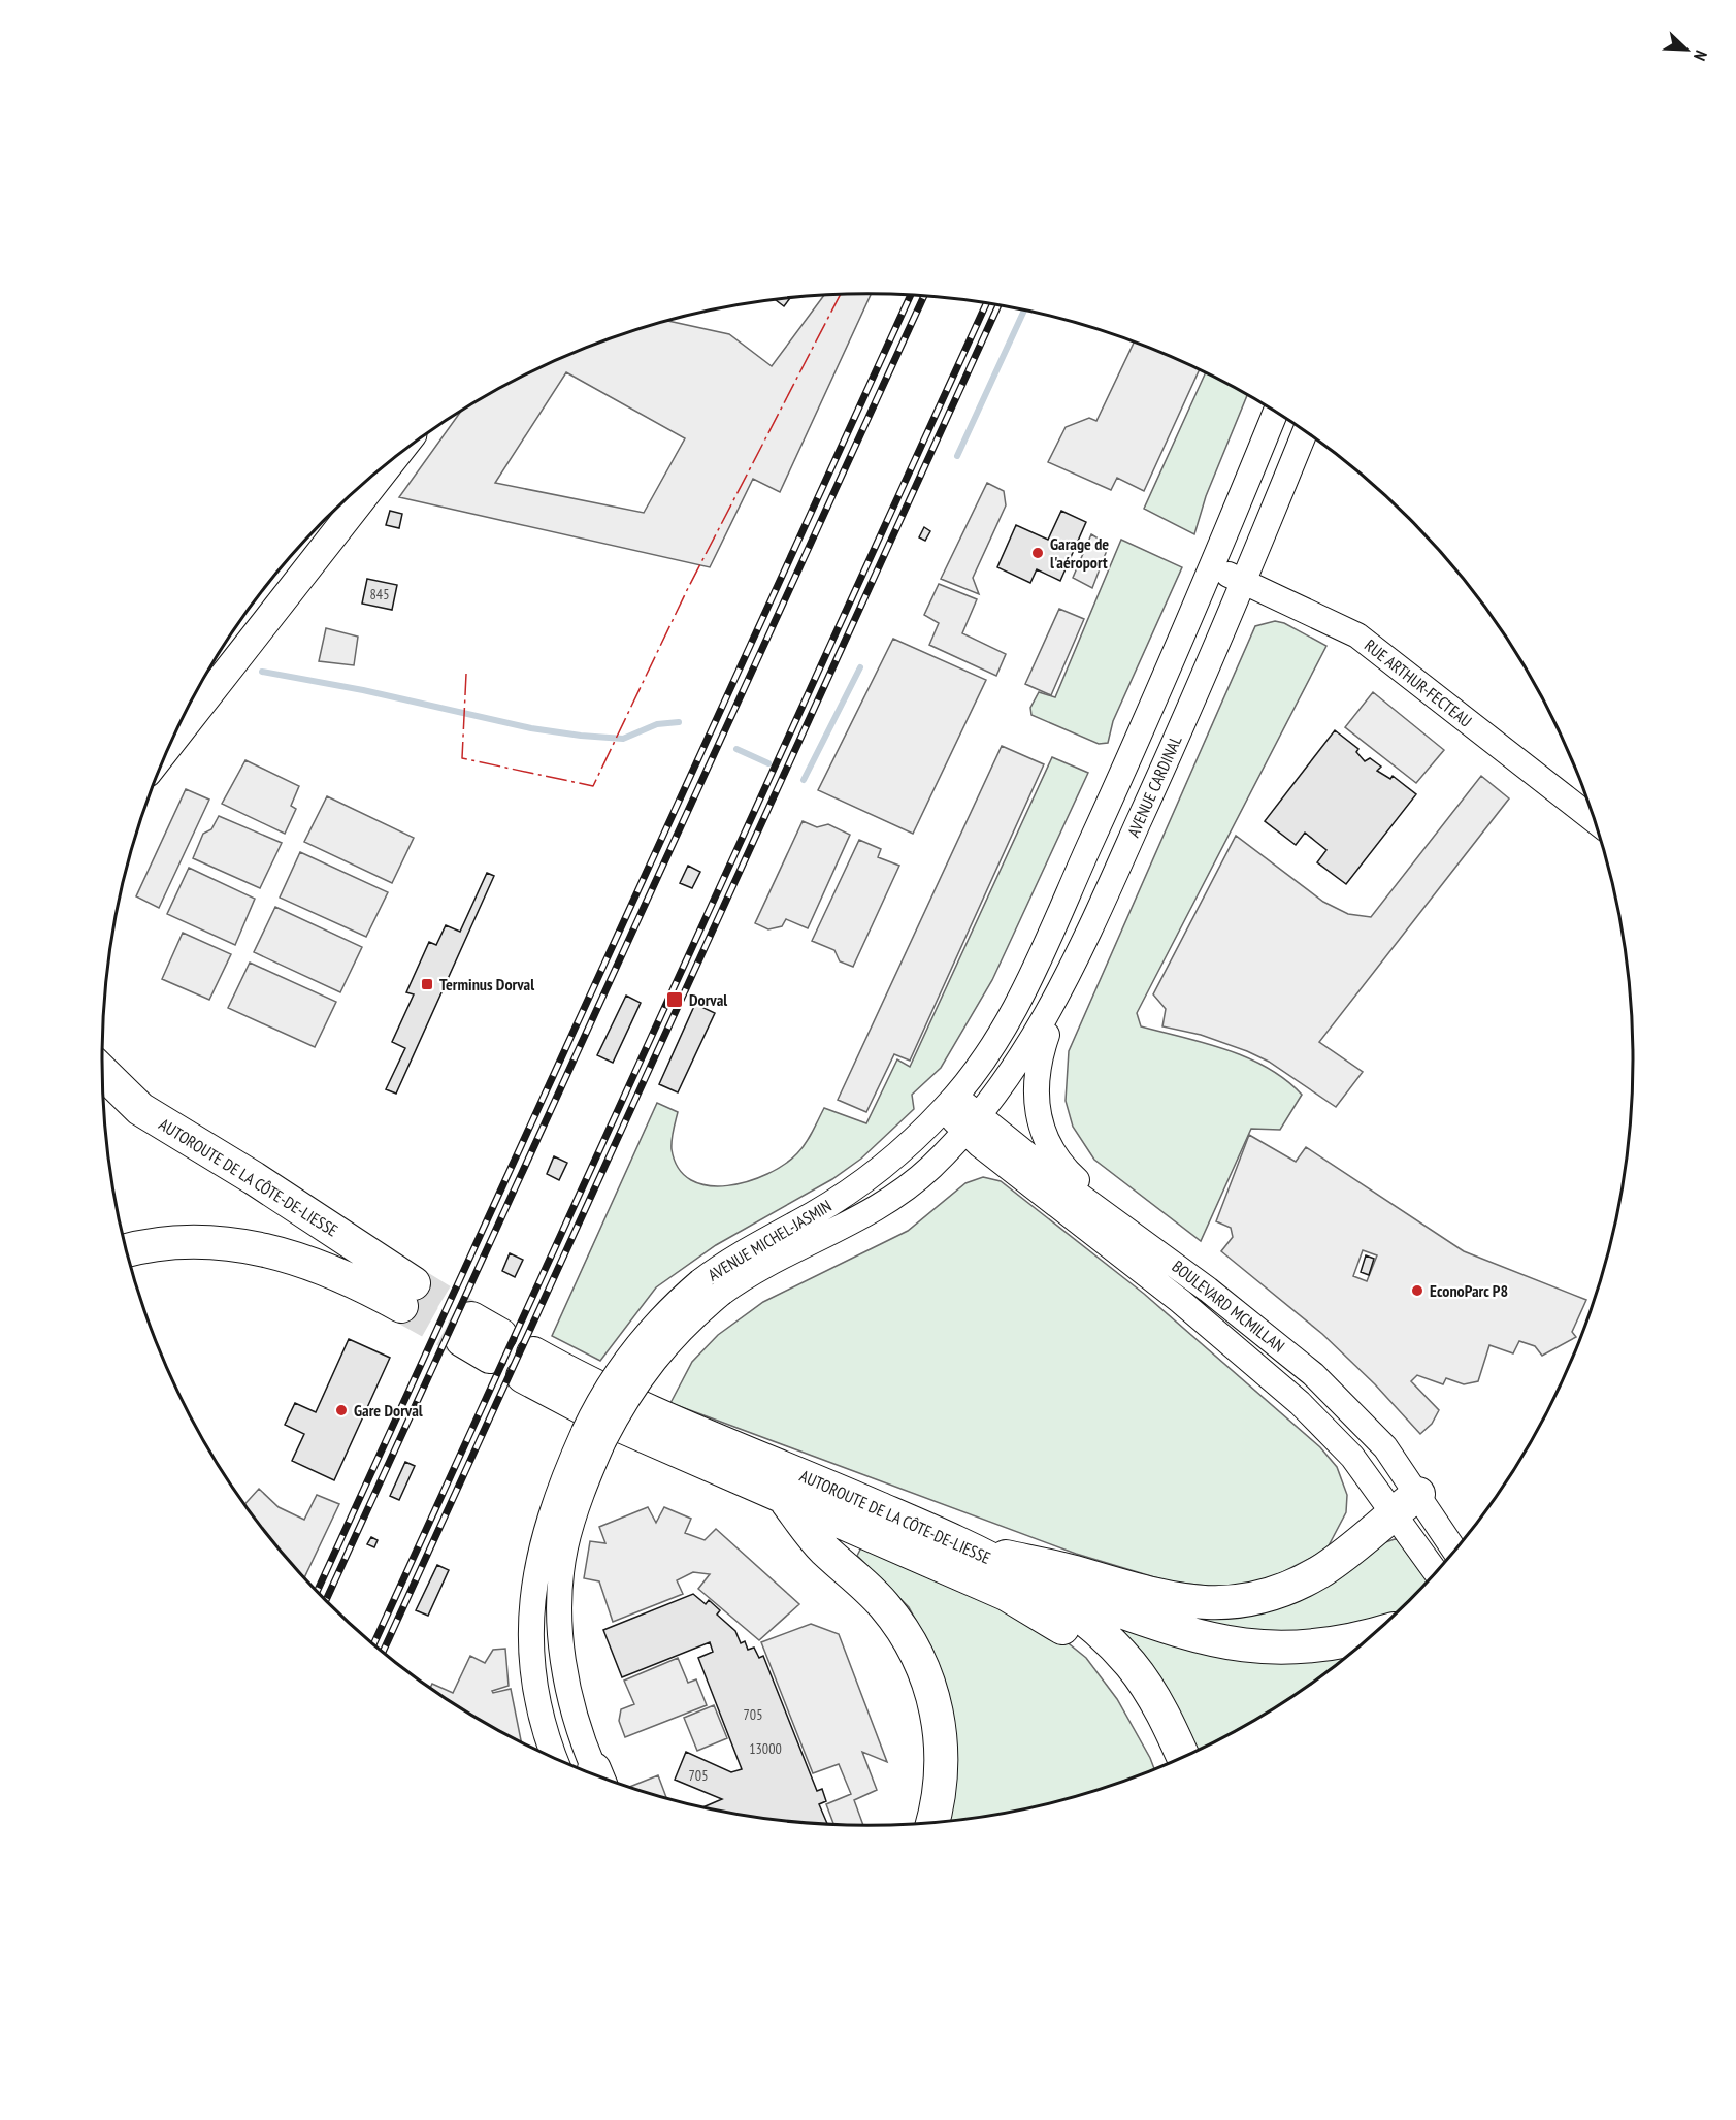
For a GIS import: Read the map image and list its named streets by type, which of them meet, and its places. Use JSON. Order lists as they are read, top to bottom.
{
  "streets": {
    "highway": ["AUTOROUTE DE LA CÔTE-DE-LIESSE"],
    "main road": [
      "RUE ARTHUR-FECTEAU",
      "AVENUE CARDINAL",
      "AVENUE MICHEL-JASMIN",
      "BOULEVARD MCMILLAN"
    ]
  },
  "crossings": [
    ["RUE ARTHUR-FECTEAU", "AVENUE CARDINAL"],
    ["AVENUE CARDINAL", "AVENUE MICHEL-JASMIN"],
    ["AVENUE CARDINAL", "BOULEVARD MCMILLAN"],
    ["AVENUE MICHEL-JASMIN", "BOULEVARD MCMILLAN"]
  ],
  "places": {
    "other": ["Garage de l'aéroport", "EconoParc P8", "Gare Dorval"],
    "transit": ["Terminus Dorval", "Dorval"]
  },
  "house_numbers": [
    "845",
    "705",
    "13000",
    "705"
  ],
  "north": "bottom right"
}
